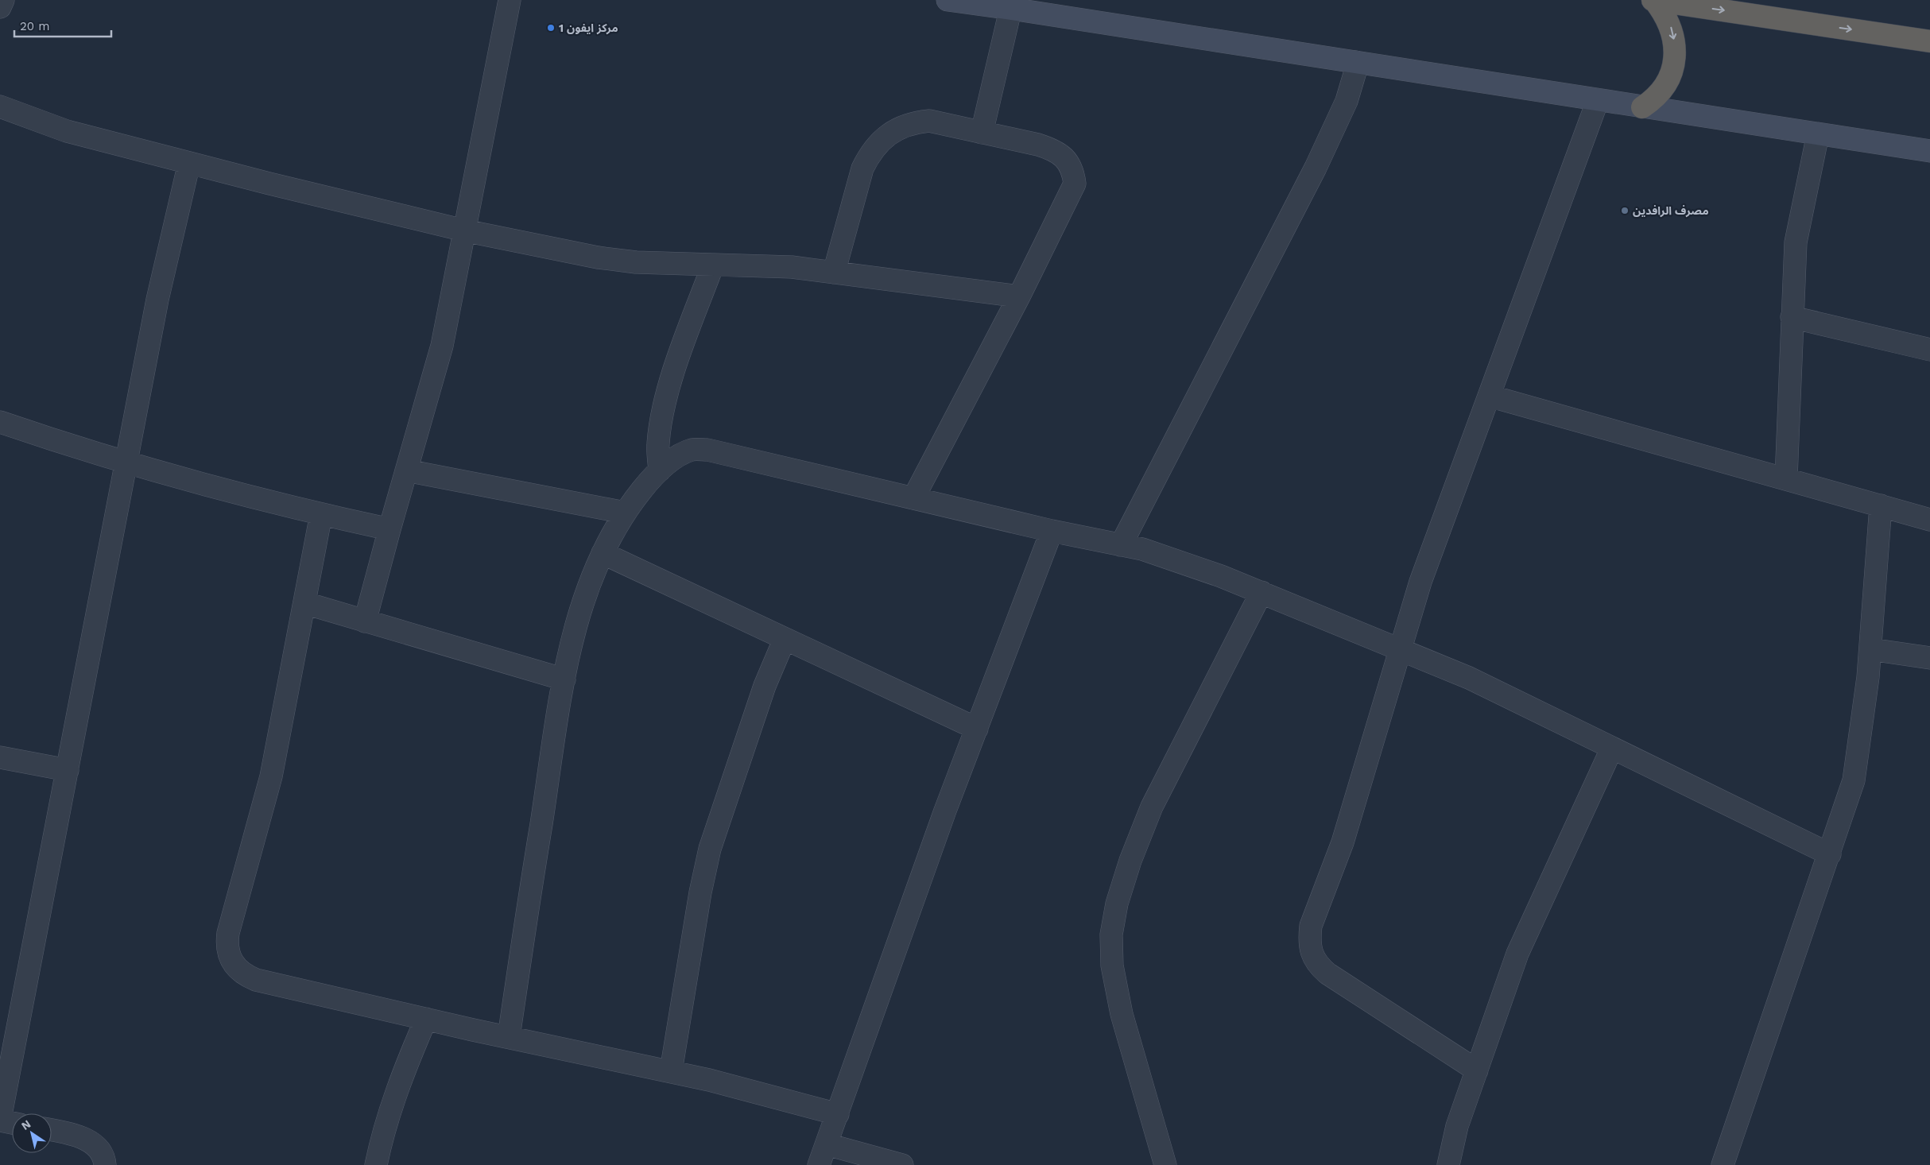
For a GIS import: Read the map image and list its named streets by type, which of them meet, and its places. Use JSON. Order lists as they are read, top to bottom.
{
  "places": ["مركز ايفون 1", "مصرف الرافدين"],
  "scale_bar": "20 m",
  "north": "top left"
}
